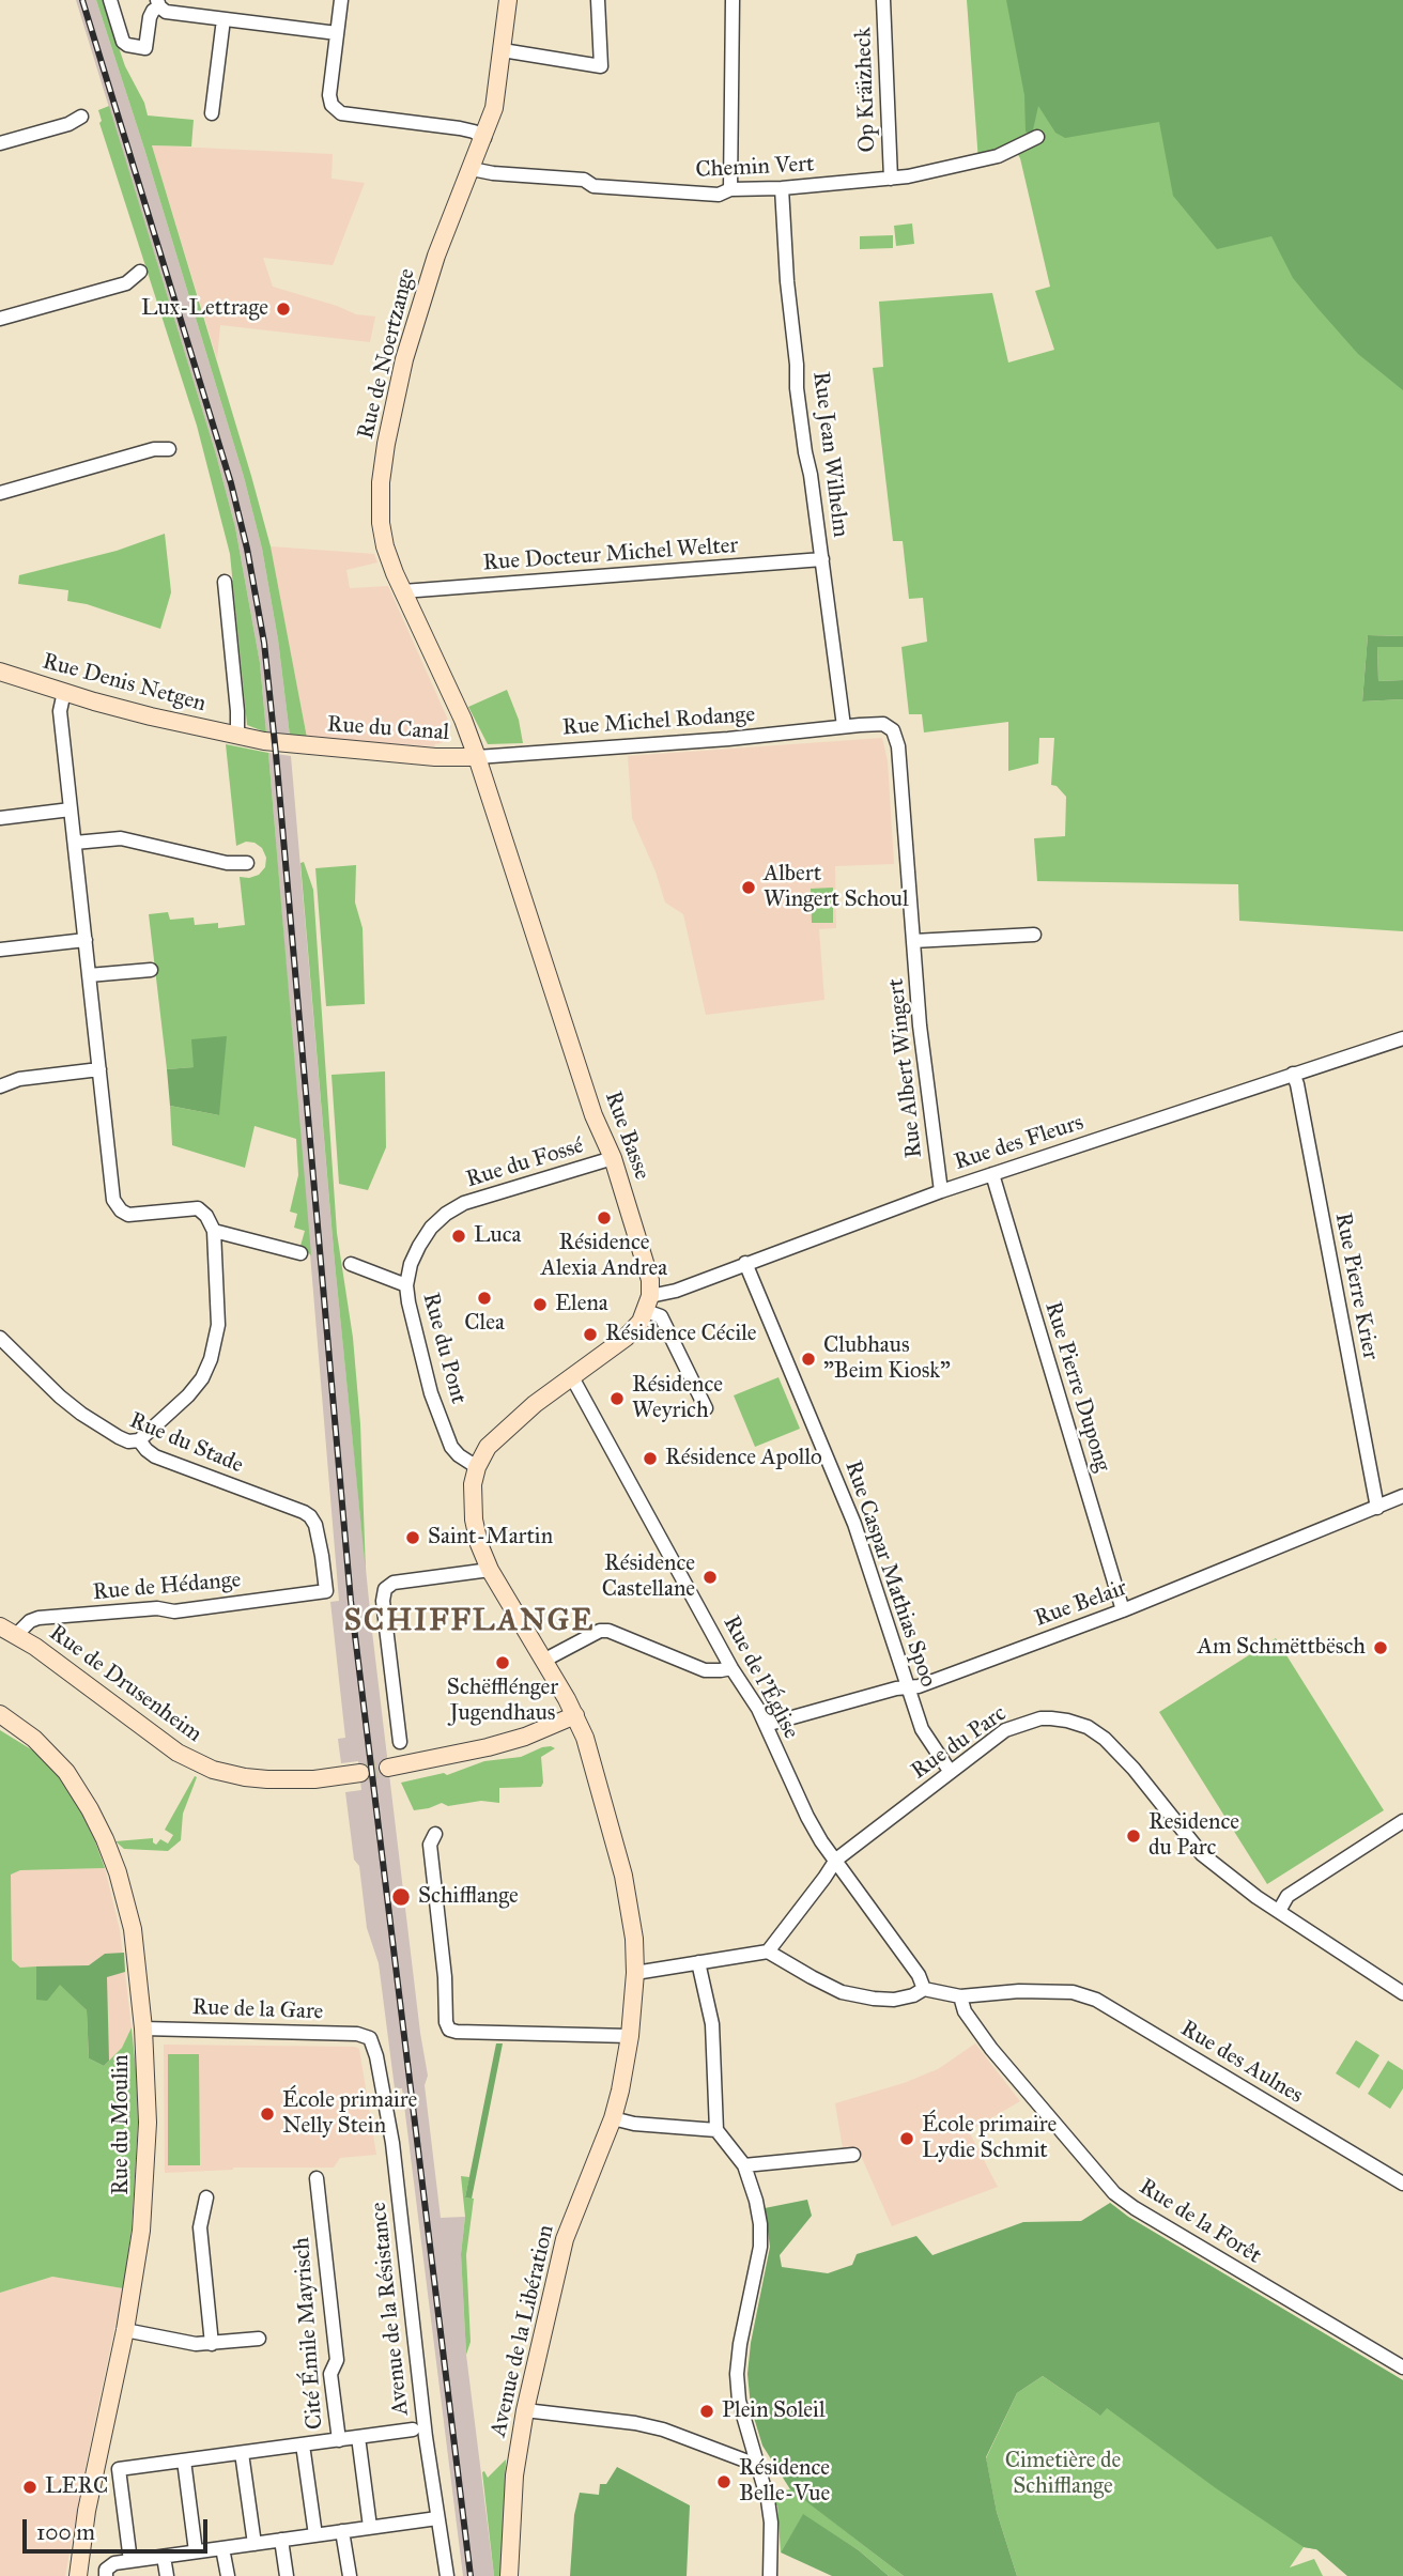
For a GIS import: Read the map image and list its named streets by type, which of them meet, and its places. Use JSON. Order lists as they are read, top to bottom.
{
  "streets": {
    "street": [
      "Op Kräizheck",
      "Chemin Vert",
      "Rue de Noertzange",
      "Rue Jean Wilhelm",
      "Rue Docteur Michel Welter",
      "Rue Denis Netgen",
      "Rue Michel Rodange",
      "Rue du Canal",
      "Rue Albert Wingert",
      "Rue Basse",
      "Rue des Fleurs",
      "Rue du Fossé",
      "Rue Pierre Krier",
      "Rue du Pont",
      "Rue Pierre Dupong",
      "Rue du Stade",
      "Rue Caspar Mathias Spoo",
      "Rue de Hédange",
      "Rue Belair",
      "Rue de l'Église",
      "Rue de Drusenheim",
      "Rue du Parc",
      "Rue de la Gare",
      "Rue des Aulnes",
      "Rue du Moulin",
      "Rue de la Forêt",
      "Avenue de la Résistance",
      "Avenue de la Libération",
      "Cité Émile Mayrisch"
    ]
  },
  "crossings": [
    ["Op Kräizheck", "Chemin Vert"],
    ["Chemin Vert", "Rue de Noertzange"],
    ["Chemin Vert", "Rue Jean Wilhelm"],
    ["Rue de Noertzange", "Rue Docteur Michel Welter"],
    ["Rue de Noertzange", "Rue Michel Rodange"],
    ["Rue de Noertzange", "Rue du Canal"],
    ["Rue de Noertzange", "Rue Basse"],
    ["Rue Jean Wilhelm", "Rue Docteur Michel Welter"],
    ["Rue Jean Wilhelm", "Rue Michel Rodange"],
    ["Rue Jean Wilhelm", "Rue Albert Wingert"],
    ["Rue Denis Netgen", "Rue du Canal"],
    ["Rue Michel Rodange", "Rue du Canal"],
    ["Rue Michel Rodange", "Rue Albert Wingert"],
    ["Rue Michel Rodange", "Rue Basse"],
    ["Rue du Canal", "Rue Basse"],
    ["Rue Albert Wingert", "Rue des Fleurs"],
    ["Rue Basse", "Rue des Fleurs"],
    ["Rue Basse", "Rue du Fossé"],
    ["Rue des Fleurs", "Rue Pierre Krier"],
    ["Rue des Fleurs", "Rue Pierre Dupong"],
    ["Rue des Fleurs", "Rue Caspar Mathias Spoo"],
    ["Rue du Fossé", "Rue du Pont"],
    ["Rue Pierre Krier", "Rue Belair"],
    ["Rue du Pont", "Avenue de la Libération"],
    ["Rue Pierre Dupong", "Rue Belair"],
    ["Rue du Stade", "Rue de Hédange"],
    ["Rue Caspar Mathias Spoo", "Rue Belair"],
    ["Rue Caspar Mathias Spoo", "Rue du Parc"],
    ["Rue de Hédange", "Rue de Drusenheim"],
    ["Rue Belair", "Rue de l'Église"],
    ["Rue de l'Église", "Rue du Parc"],
    ["Rue de l'Église", "Rue des Aulnes"],
    ["Rue de la Gare", "Rue du Moulin"],
    ["Rue de la Gare", "Avenue de la Résistance"],
    ["Rue des Aulnes", "Rue de la Forêt"]
  ],
  "districts": ["SCHIFFLANGE"],
  "parks": ["Cimetière de Schifflange"],
  "places": [
    "Lux-Lettrage",
    "Albert Wingert Schoul",
    "Résidence Alexia Andrea",
    "Luca",
    "Clea",
    "Elena",
    "Résidence Cécile",
    "Clubhaus \"Beim Kiosk\"",
    "Résidence Weyrich",
    "Résidence Apollo",
    "Saint-Martin",
    "Résidence Castellane",
    "Am Schmëttbësch",
    "Schëfflénger Jugendhaus",
    "Residence du Parc",
    "Schifflange",
    "École primaire Nelly Stein",
    "École primaire Lydie Schmit",
    "Plein Soleil",
    "Résidence Belle-Vue",
    "LERC"
  ],
  "scale_bar": "100 m"
}
